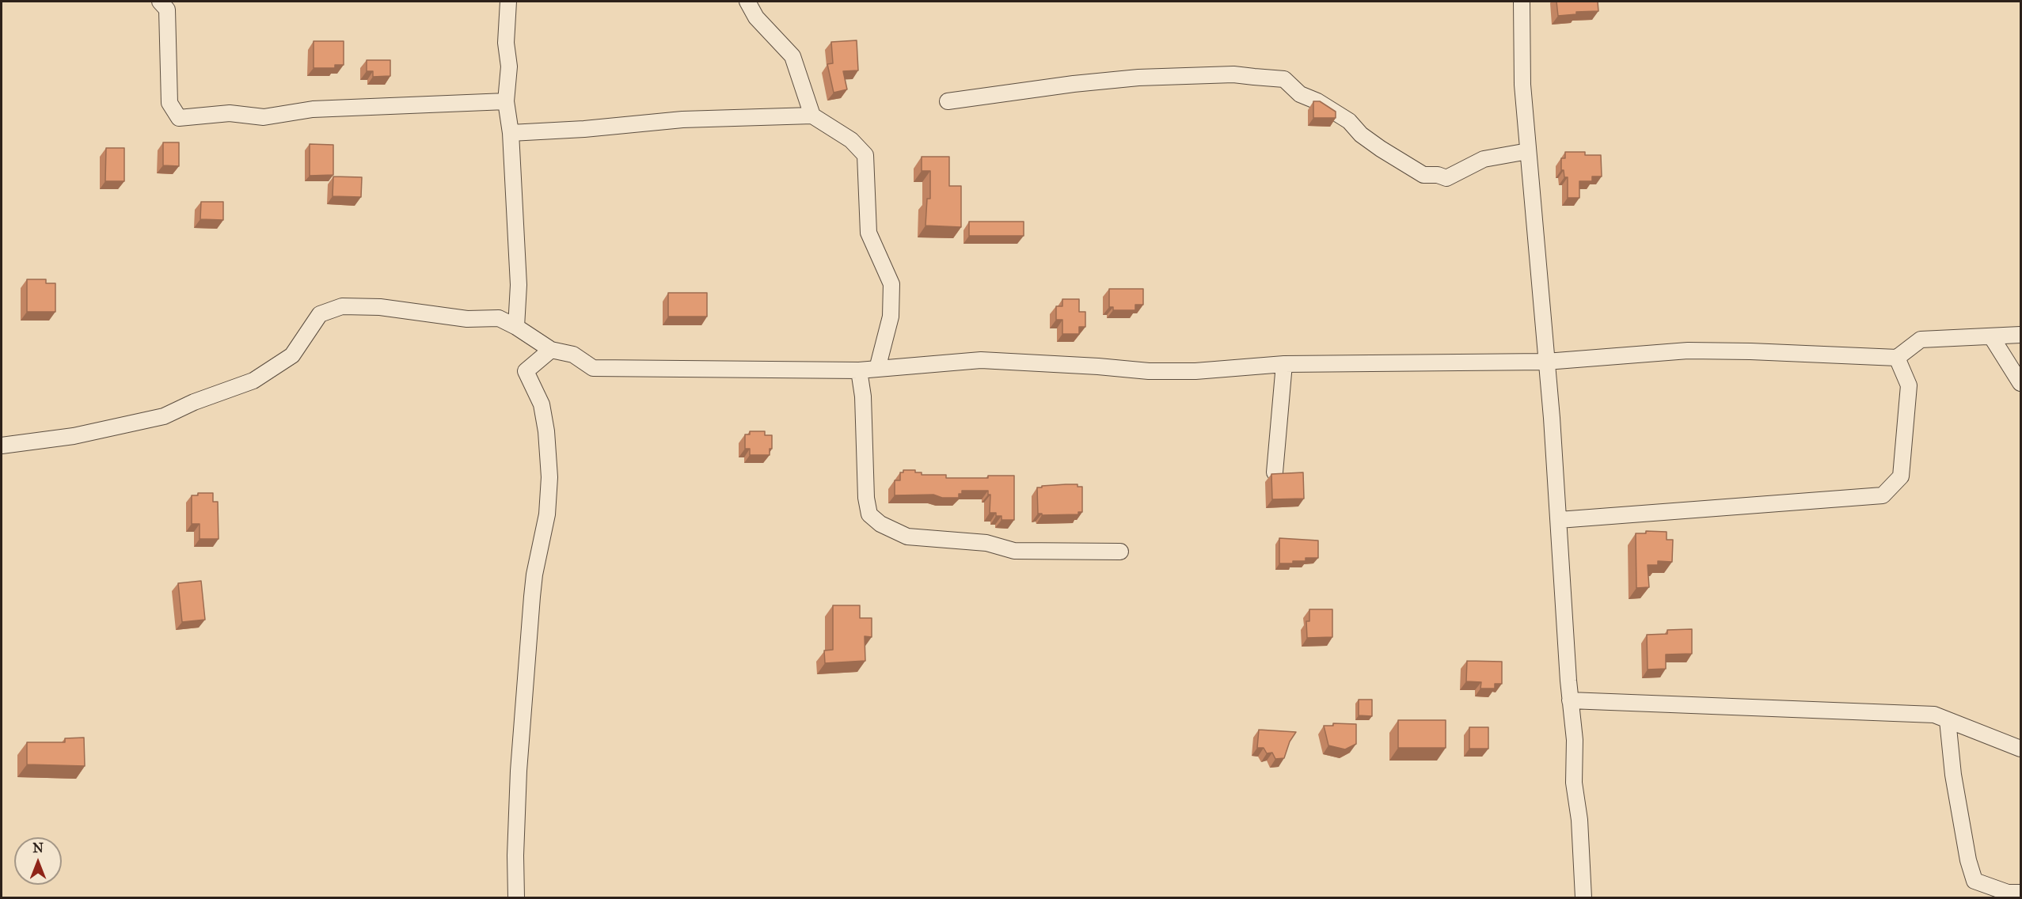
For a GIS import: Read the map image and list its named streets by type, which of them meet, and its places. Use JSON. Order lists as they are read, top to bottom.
{
  "north": "top"
}
